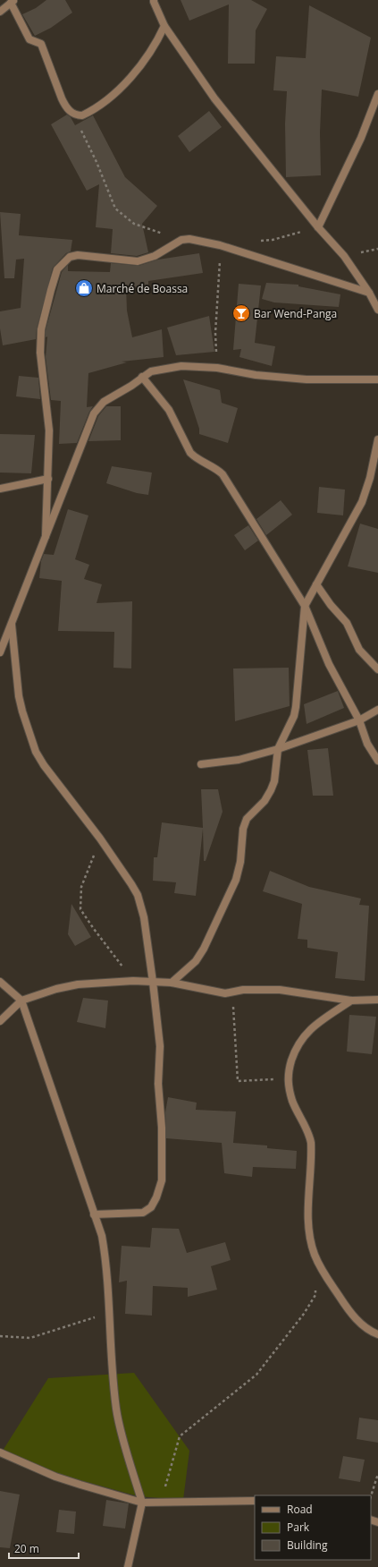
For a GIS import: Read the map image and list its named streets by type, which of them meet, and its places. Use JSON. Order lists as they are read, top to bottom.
{
  "places": {
    "shop": ["Marché de Boassa"],
    "bar": ["Bar Wend-Panga"]
  },
  "legend": ["Road", "Park", "Building"],
  "scale_bar": "20 m"
}
